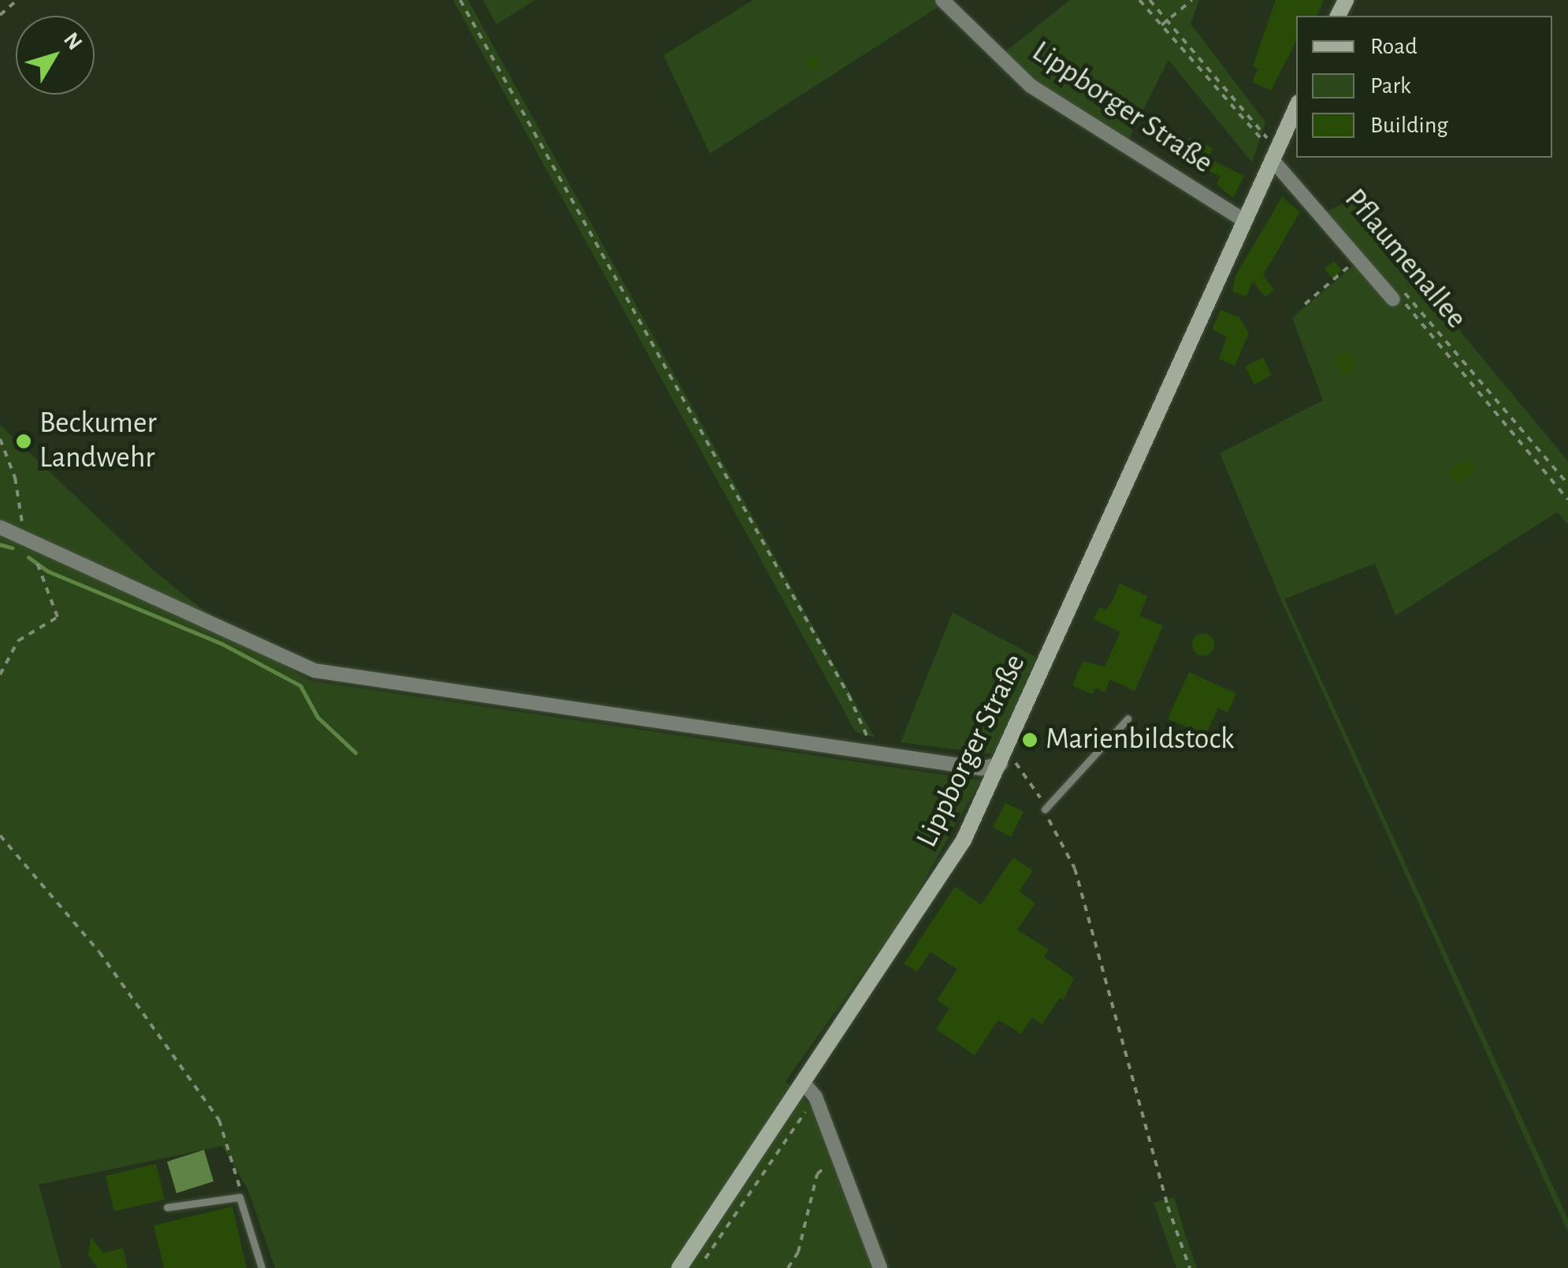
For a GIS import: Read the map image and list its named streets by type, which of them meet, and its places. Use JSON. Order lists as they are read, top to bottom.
{
  "streets": {
    "street": ["Lippborger Straße"],
    "path": ["Pflaumenallee"]
  },
  "places": ["Beckumer Landwehr", "Marienbildstock"],
  "legend": ["Road", "Park", "Building"],
  "north": "top right"
}
